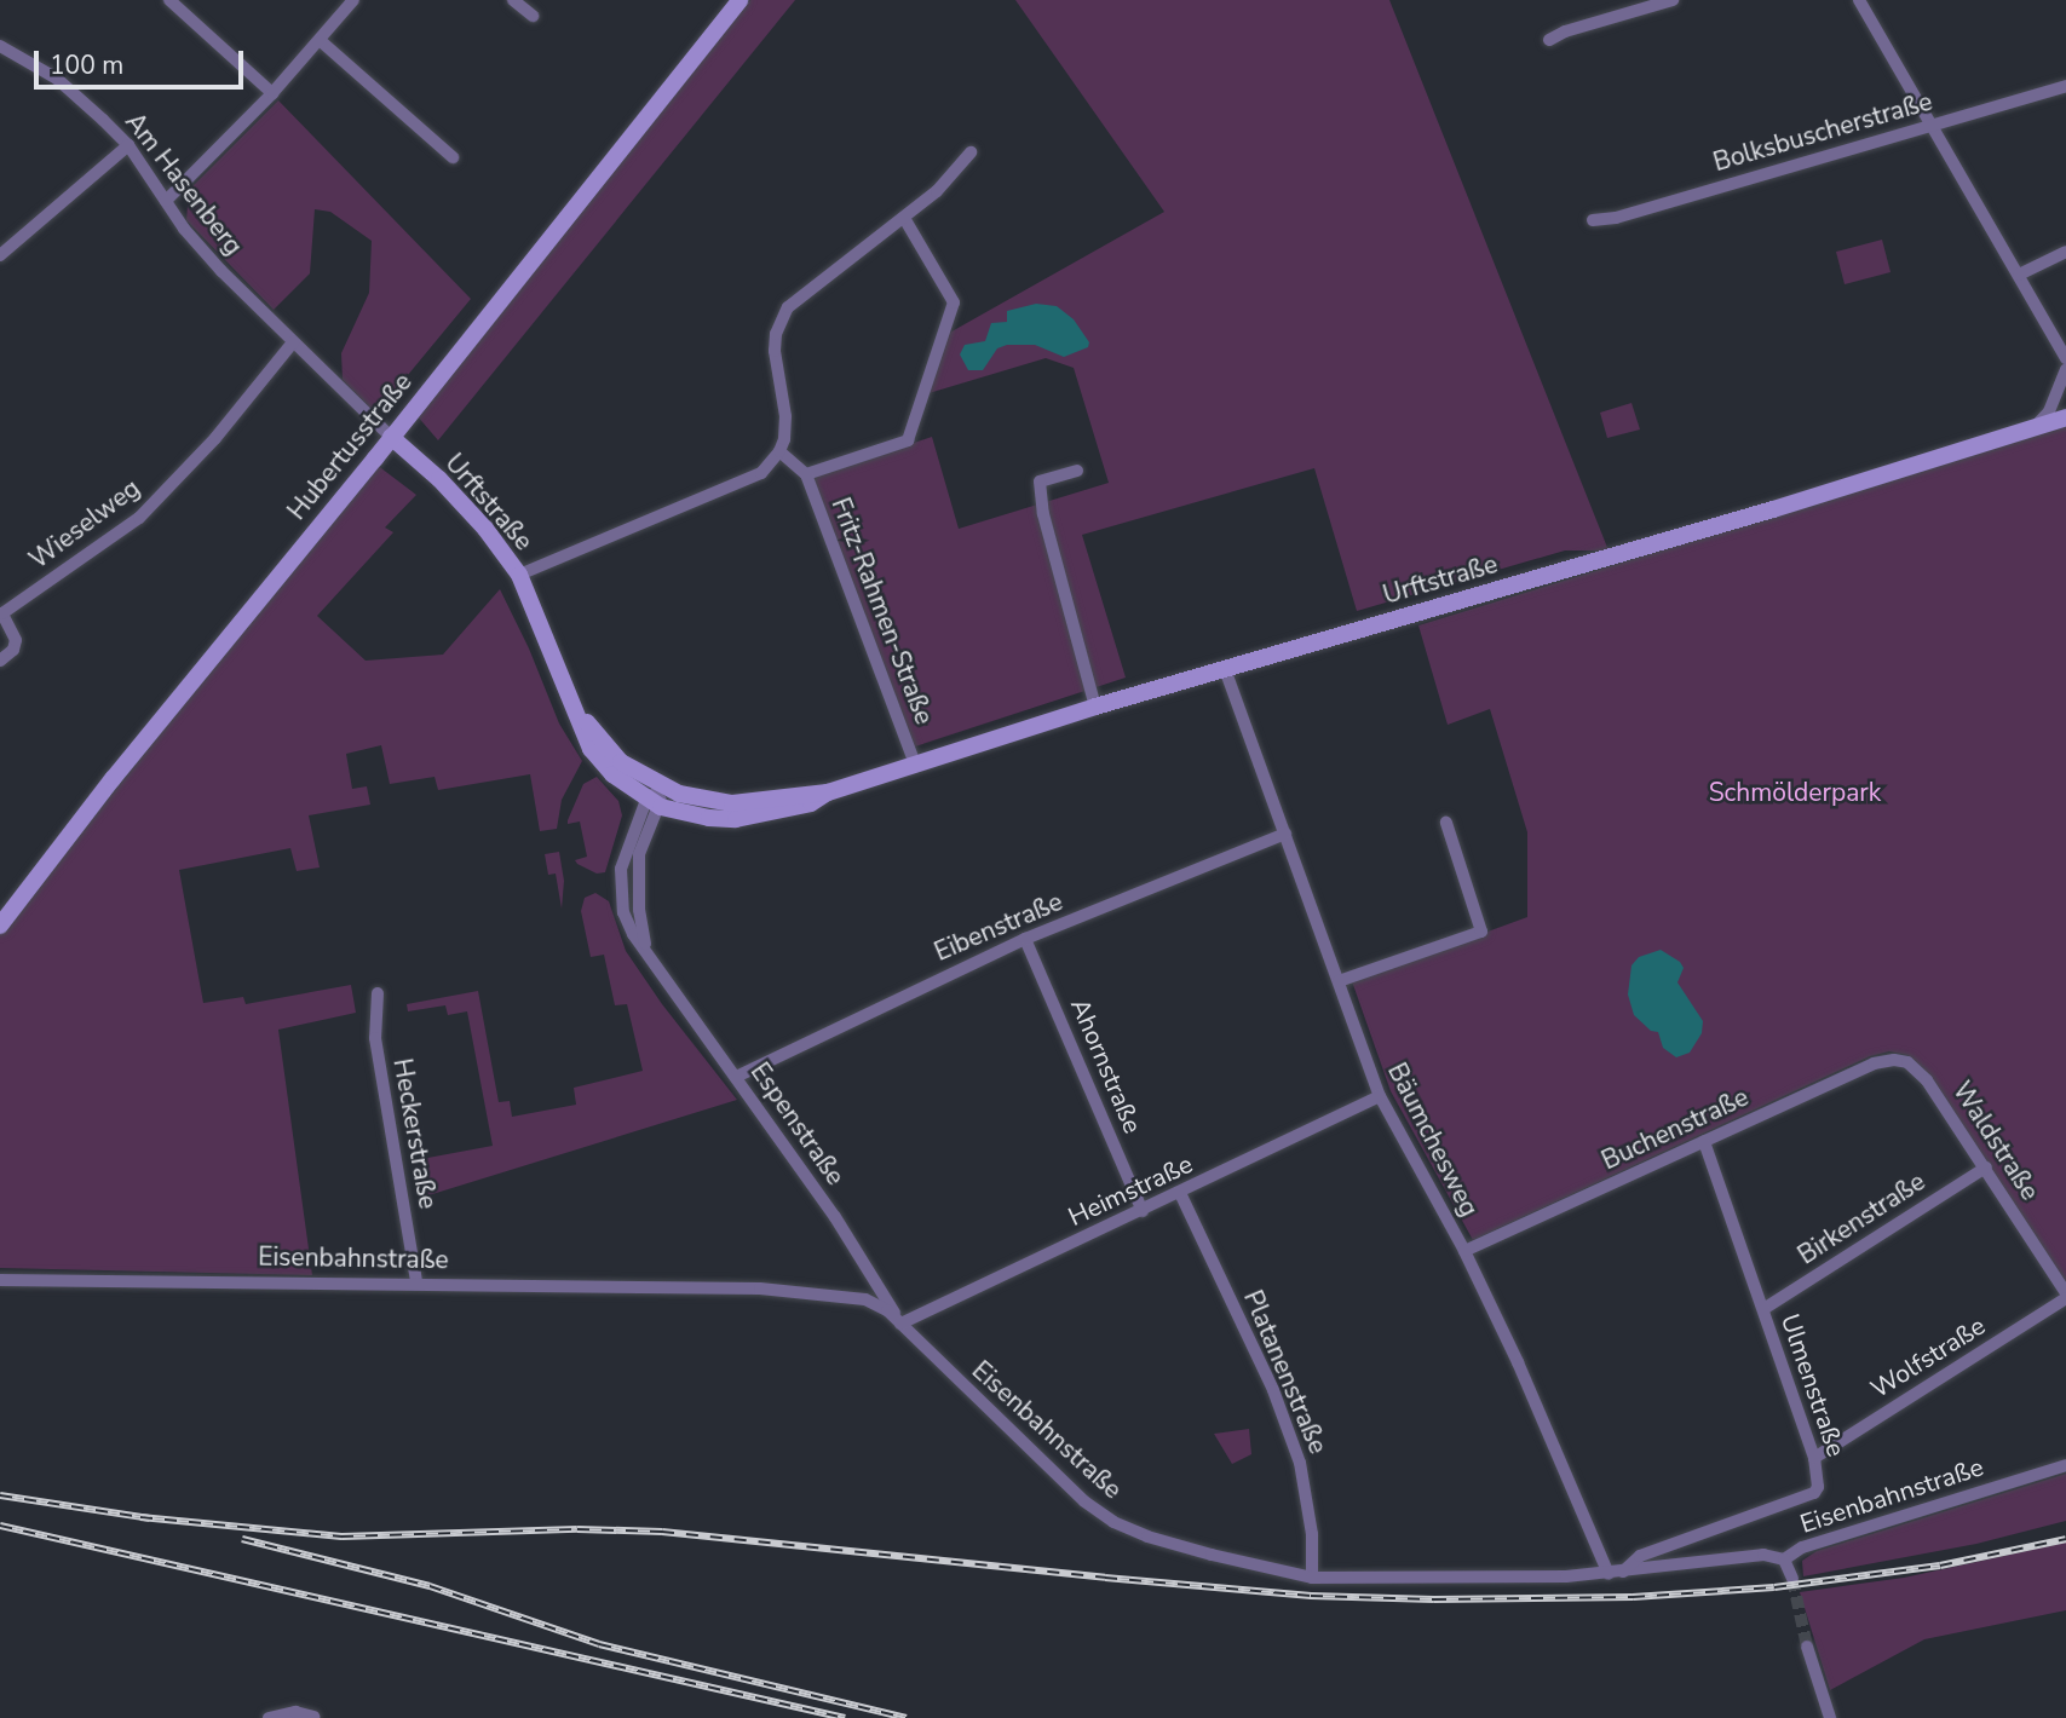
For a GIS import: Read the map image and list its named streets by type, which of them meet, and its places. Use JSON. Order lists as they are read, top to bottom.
{
  "streets": {
    "street": [
      "Bolksbuscherstraße",
      "Am Hasenberg",
      "Hubertusstraße",
      "Urftstraße",
      "Wieselweg",
      "Fritz-Rahmen-Straße",
      "Eibenstraße",
      "Ahornstraße",
      "Espenstraße",
      "Buchenstraße",
      "Heckerstraße",
      "Bäumchesweg",
      "Waldstraße",
      "Heimstraße",
      "Birkenstraße",
      "Eisenbahnstraße",
      "Wolfstraße",
      "Platanenstraße",
      "Ulmenstraße"
    ]
  },
  "crossings": [
    ["Am Hasenberg", "Hubertusstraße"],
    ["Am Hasenberg", "Urftstraße"],
    ["Am Hasenberg", "Wieselweg"],
    ["Hubertusstraße", "Urftstraße"],
    ["Urftstraße", "Fritz-Rahmen-Straße"],
    ["Urftstraße", "Espenstraße"],
    ["Urftstraße", "Bäumchesweg"],
    ["Eibenstraße", "Ahornstraße"],
    ["Eibenstraße", "Espenstraße"],
    ["Eibenstraße", "Bäumchesweg"],
    ["Ahornstraße", "Heimstraße"],
    ["Espenstraße", "Heimstraße"],
    ["Espenstraße", "Eisenbahnstraße"],
    ["Buchenstraße", "Bäumchesweg"],
    ["Buchenstraße", "Waldstraße"],
    ["Buchenstraße", "Ulmenstraße"],
    ["Heckerstraße", "Eisenbahnstraße"],
    ["Bäumchesweg", "Heimstraße"],
    ["Bäumchesweg", "Eisenbahnstraße"],
    ["Bäumchesweg", "Ulmenstraße"],
    ["Waldstraße", "Birkenstraße"],
    ["Waldstraße", "Wolfstraße"],
    ["Heimstraße", "Eisenbahnstraße"],
    ["Heimstraße", "Platanenstraße"],
    ["Birkenstraße", "Ulmenstraße"],
    ["Eisenbahnstraße", "Platanenstraße"],
    ["Eisenbahnstraße", "Ulmenstraße"],
    ["Wolfstraße", "Ulmenstraße"]
  ],
  "parks": ["Schmölderpark"],
  "scale_bar": "100 m"
}
